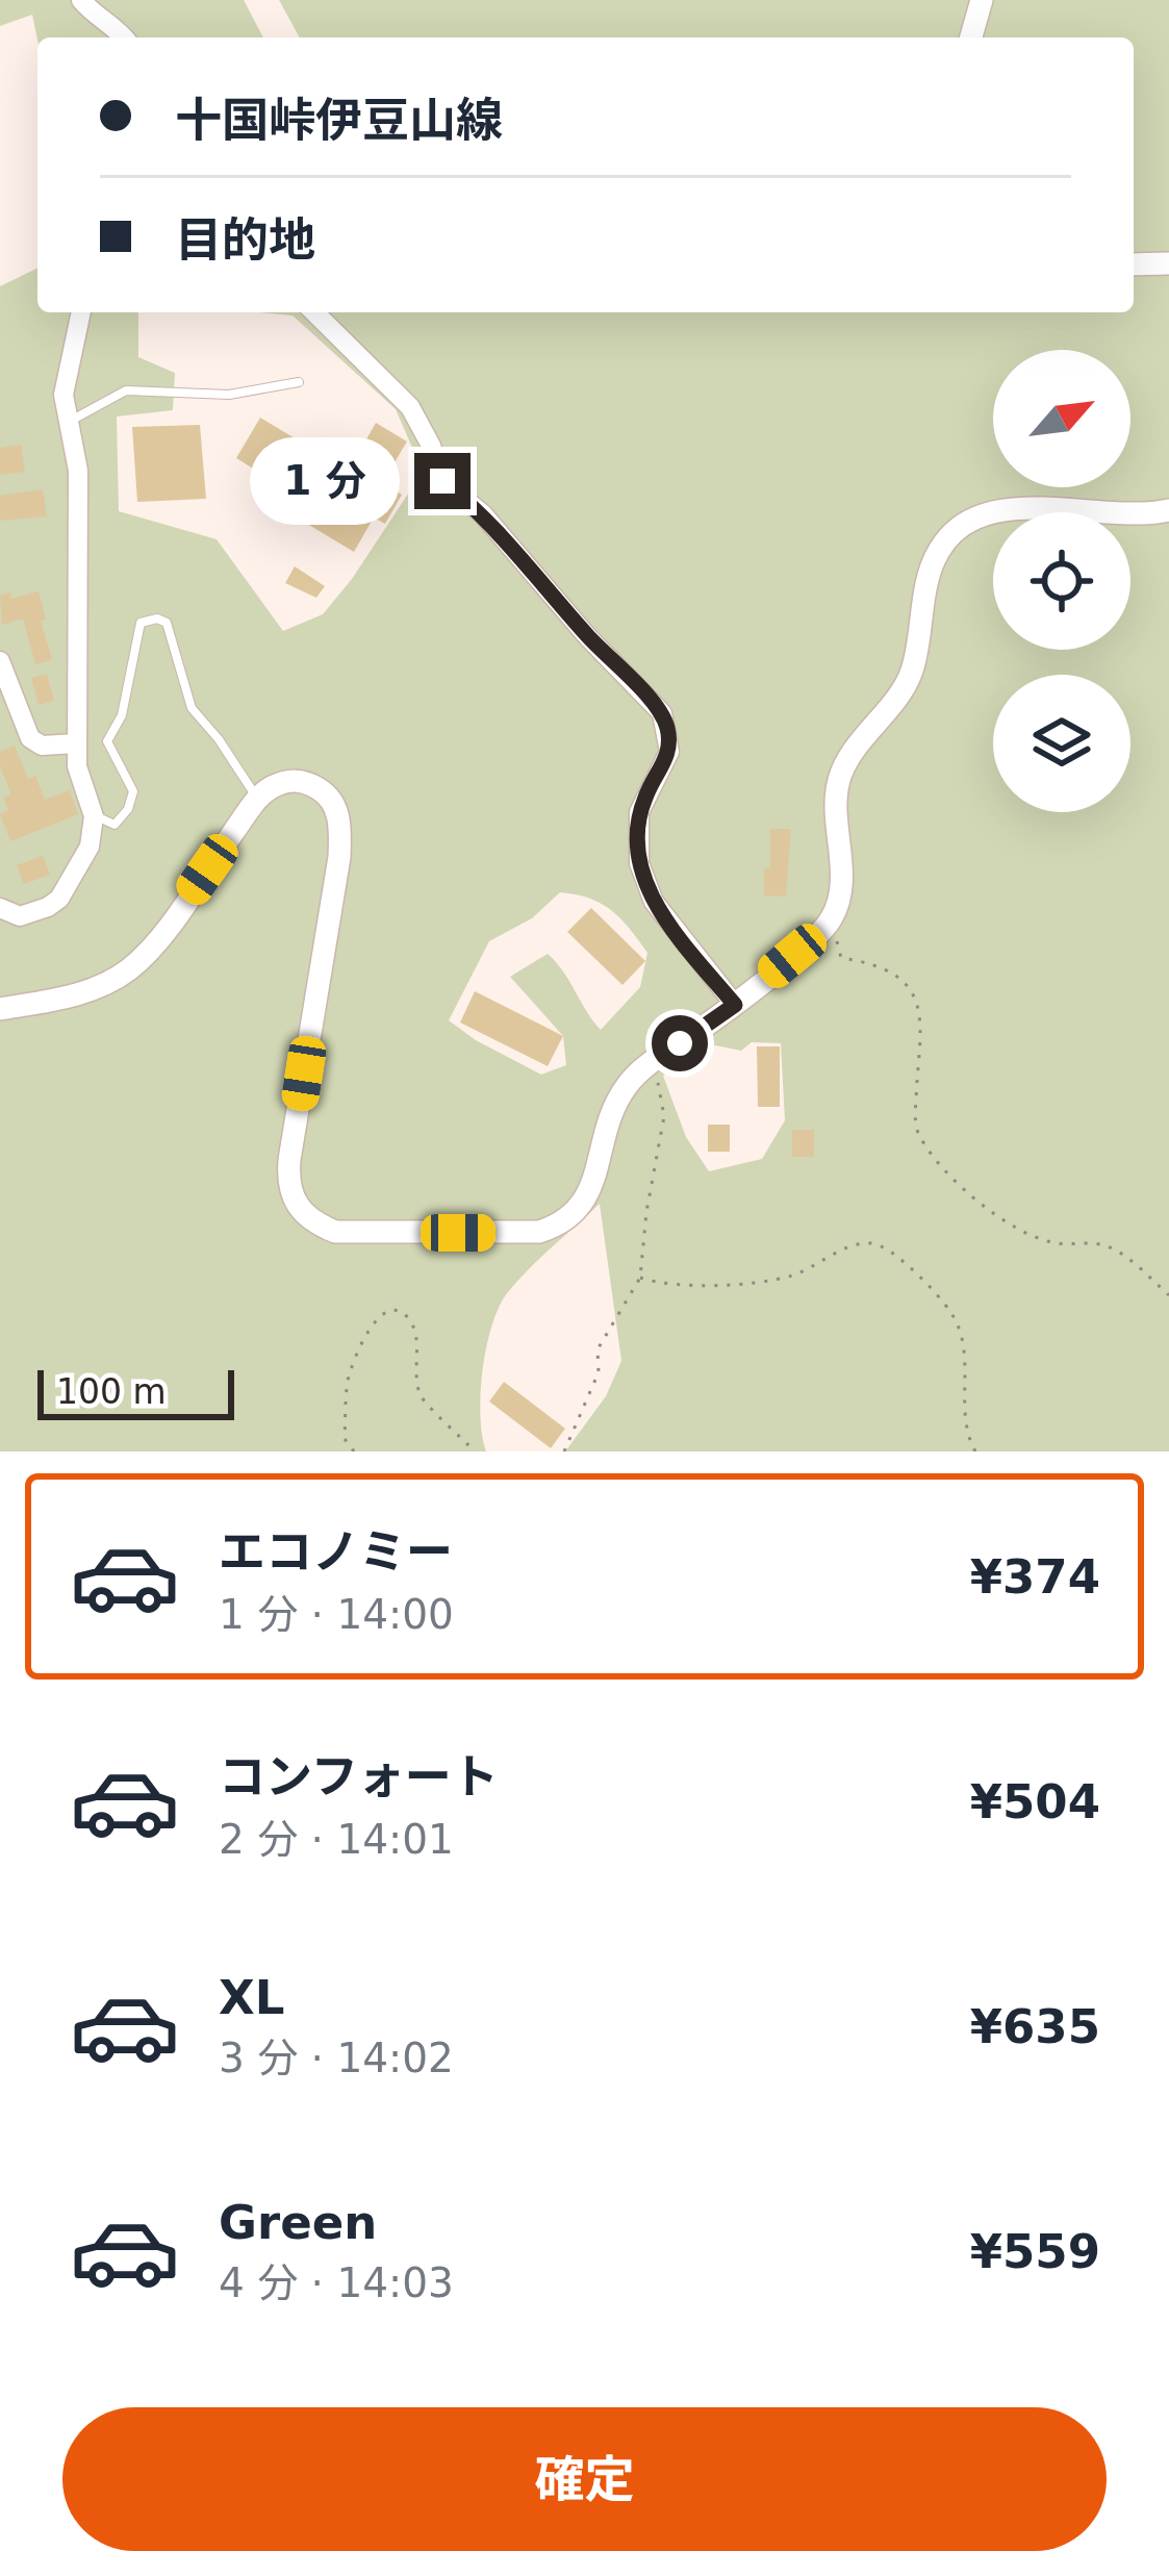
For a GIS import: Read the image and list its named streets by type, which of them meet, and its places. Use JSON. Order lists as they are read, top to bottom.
{
  "scale_bar": "100 m",
  "north": "top right",
  "page": {
    "banner": ["十国峠伊豆山線", "目的地"],
    "bubble": "1 分",
    "scale": "100 m",
    "list": [
      {
        "name": "エコノミー",
        "note": "1 分 · 14:00",
        "value": "¥374"
      },
      {
        "name": "コンフォート",
        "note": "2 分 · 14:01",
        "value": "¥504"
      },
      {
        "name": "XL",
        "note": "3 分 · 14:02",
        "value": "¥635"
      },
      {
        "name": "Green",
        "note": "4 分 · 14:03",
        "value": "¥559"
      }
    ],
    "buttons": "確定"
  }
}
